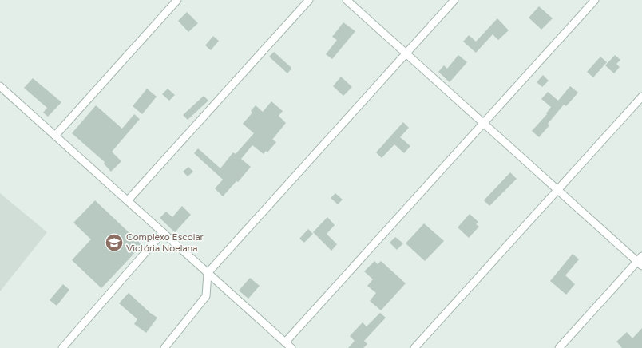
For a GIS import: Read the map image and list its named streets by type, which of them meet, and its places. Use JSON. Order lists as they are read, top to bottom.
{
  "places": {
    "school or university": ["Complexo Escolar Victória Noelana"]
  }
}
